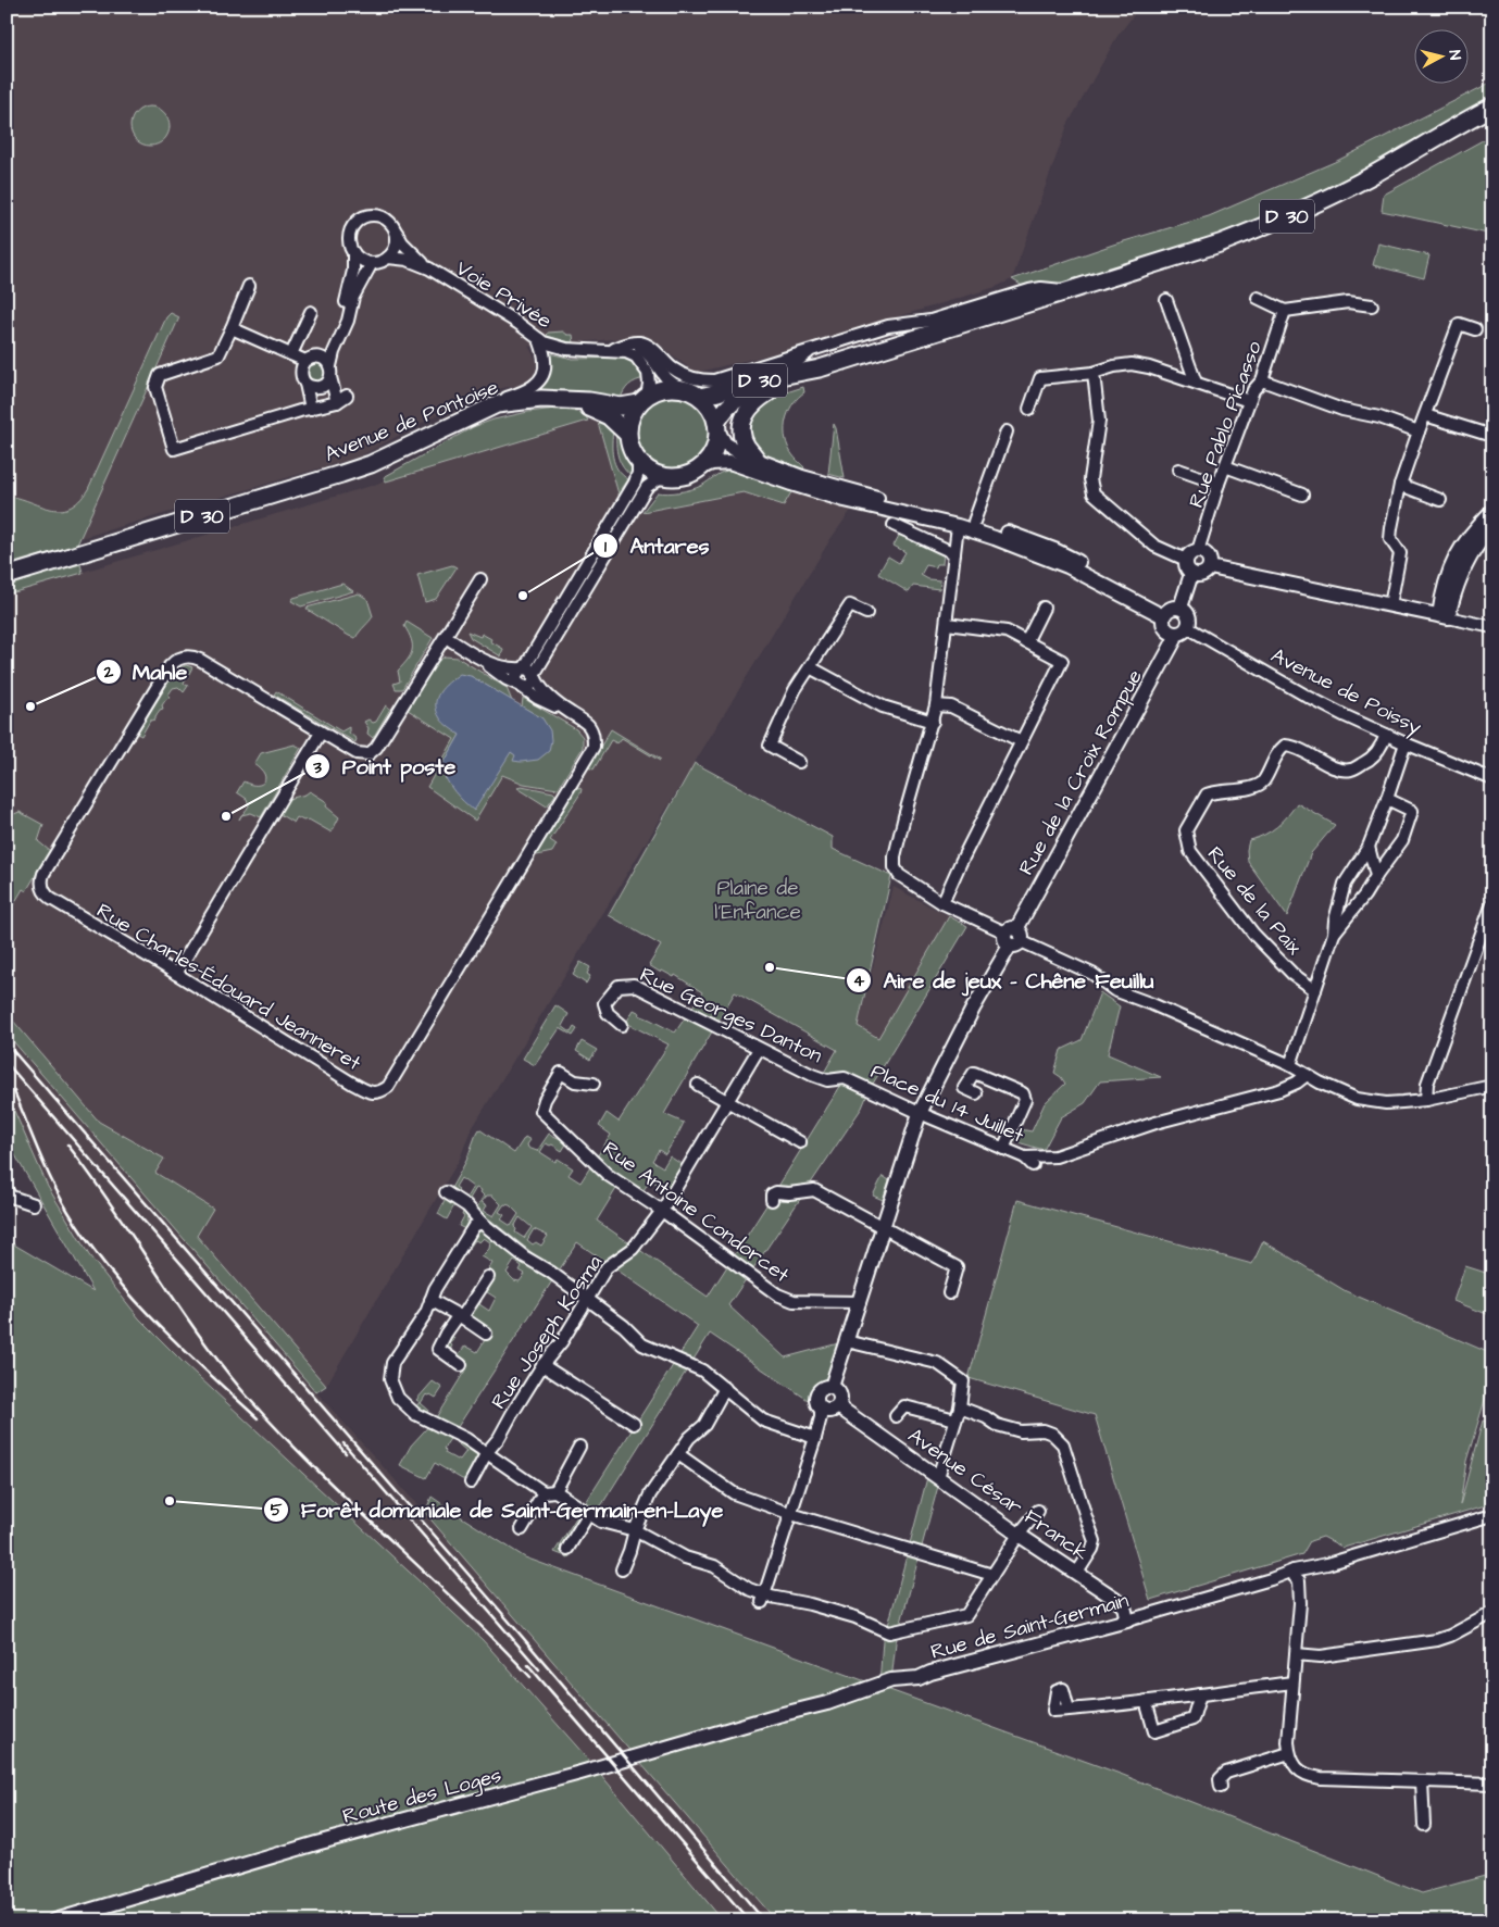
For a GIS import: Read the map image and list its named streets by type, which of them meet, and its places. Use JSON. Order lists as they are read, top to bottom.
{
  "streets": {
    "main road": ["D 30", "Avenue de Pontoise"],
    "street": [
      "Voie Privée",
      "Rue Pablo Picasso",
      "Avenue de Poissy",
      "Rue de la Croix Rompue",
      "Rue de la Paix",
      "Rue Charles-Édouard Jeanneret",
      "Rue Georges Danton",
      "Place du 14 Juillet",
      "Rue Antoine Condorcet",
      "Rue Joseph Kosma",
      "Avenue César Franck",
      "Rue de Saint-Germain",
      "Route des Loges"
    ]
  },
  "crossings": [
    ["D 30", "Avenue de Pontoise"],
    ["Avenue de Poissy", "Rue de la Croix Rompue"],
    ["Avenue de Poissy", "Rue de la Paix"],
    ["Rue de la Croix Rompue", "Place du 14 Juillet"],
    ["Rue de la Croix Rompue", "Rue Antoine Condorcet"],
    ["Rue de la Croix Rompue", "Avenue César Franck"],
    ["Rue Georges Danton", "Place du 14 Juillet"],
    ["Rue Georges Danton", "Rue Joseph Kosma"],
    ["Rue Antoine Condorcet", "Rue Joseph Kosma"],
    ["Avenue César Franck", "Rue de Saint-Germain"],
    ["Rue de Saint-Germain", "Route des Loges"]
  ],
  "parks": ["Plaine de l'Enfance"],
  "places": [
    "Antares",
    "Mahle",
    "Point poste",
    "Aire de jeux - Chêne Feuillu",
    "Forêt domaniale de Saint-Germain-en-Laye"
  ],
  "north": "right"
}
